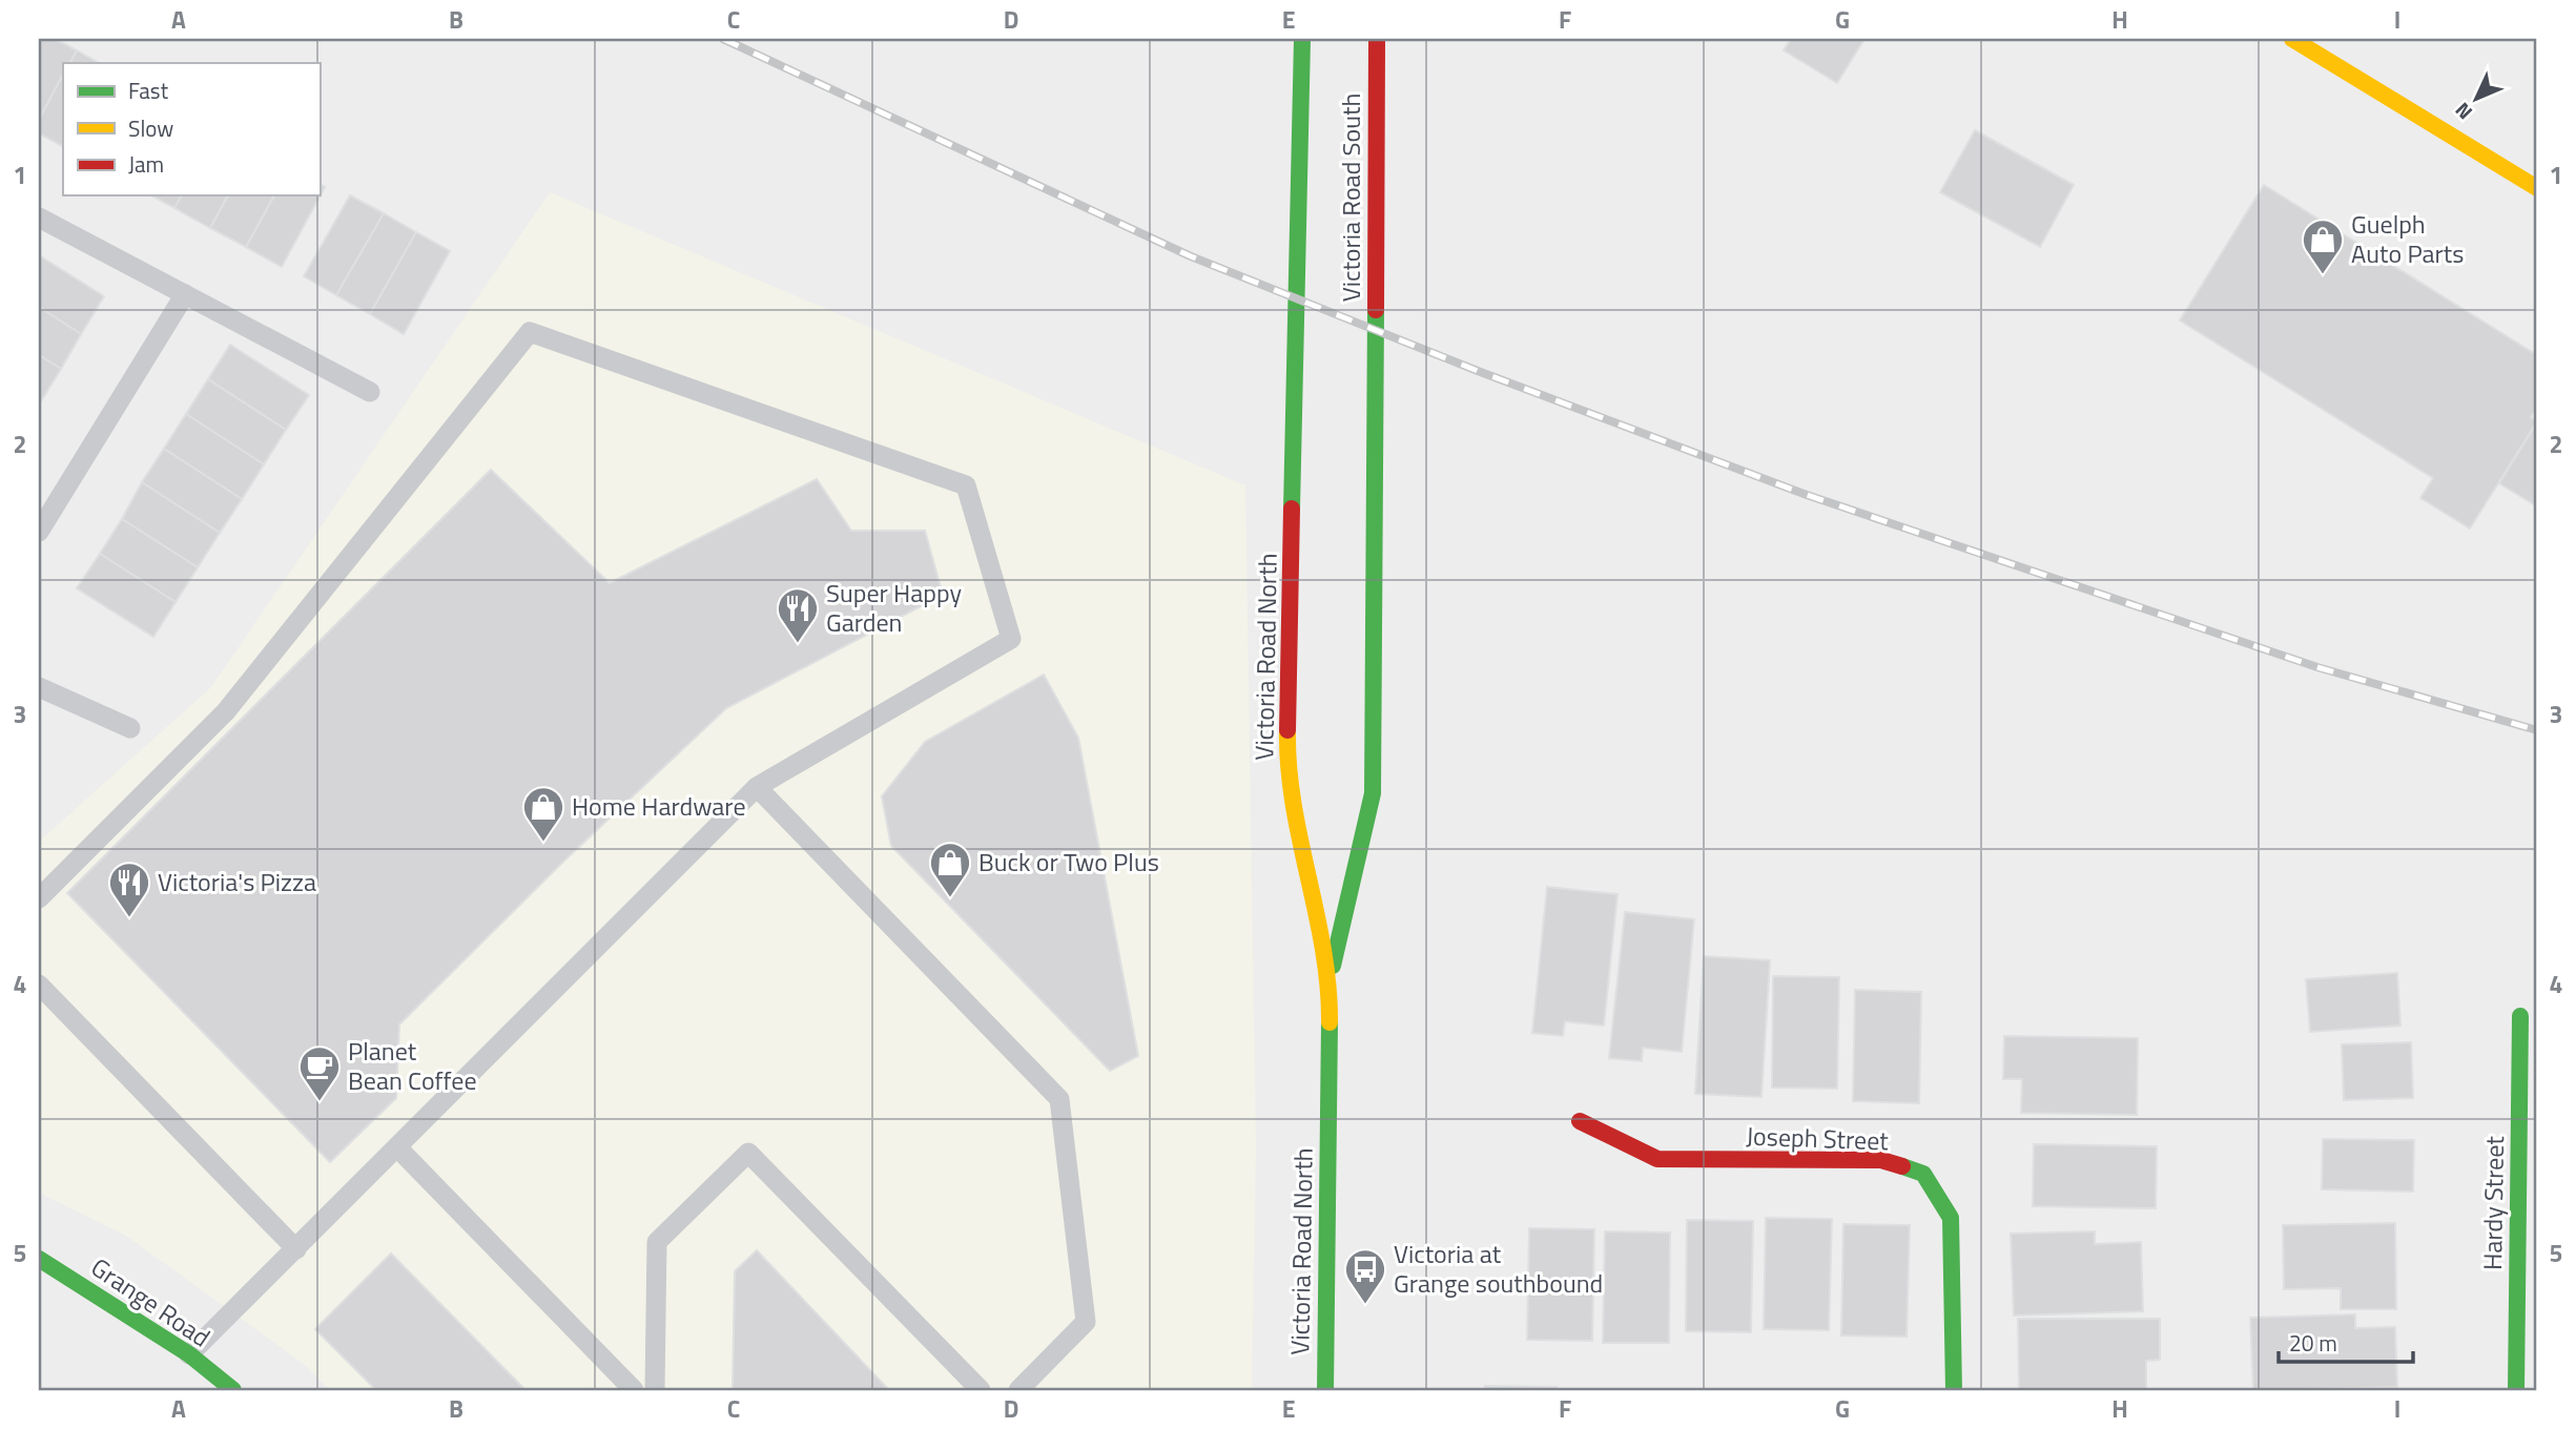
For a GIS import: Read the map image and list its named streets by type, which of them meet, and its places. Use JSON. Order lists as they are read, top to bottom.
{
  "streets": {
    "main road": [
      "Victoria Road South",
      "Victoria Road North",
      "Joseph Street",
      "Hardy Street",
      "Grange Road"
    ]
  },
  "crossings": [
    ["Victoria Road South", "Victoria Road North"]
  ],
  "places": {
    "shop": ["Guelph Auto Parts", "Home Hardware", "Buck or Two Plus"],
    "restaurant": ["Super Happy Garden", "Victoria's Pizza"],
    "cafe": ["Planet Bean Coffee"],
    "bus stop": ["Victoria at Grange southbound"]
  },
  "legend": ["Fast", "Slow", "Jam"],
  "scale_bar": "20 m",
  "north": "bottom left",
  "grid": {
    "columns": [
      "A",
      "B",
      "C",
      "D",
      "E",
      "F",
      "G",
      "H",
      "I"
    ],
    "rows": [
      "1",
      "2",
      "3",
      "4",
      "5"
    ]
  }
}
